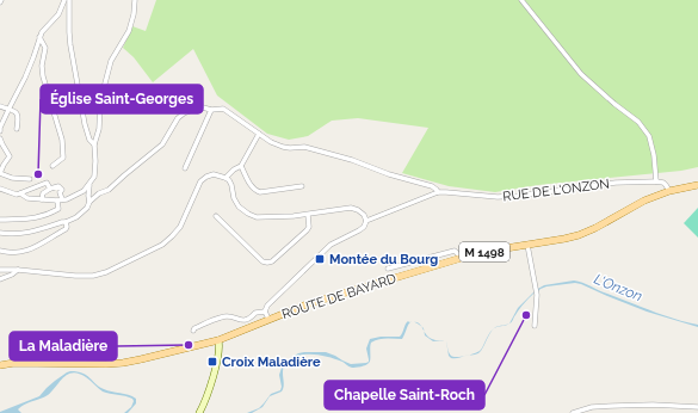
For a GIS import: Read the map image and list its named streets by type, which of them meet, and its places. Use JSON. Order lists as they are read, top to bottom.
{
  "streets": {
    "main road": ["M 1498", "ROUTE DE BAYARD"],
    "street": ["RUE DE L'ONZON"]
  },
  "water": ["L'Onzon"],
  "places": {
    "other": ["Église Saint-Georges", "Chapelle Saint-Roch", "La Maladière"],
    "transit": ["Montée du Bourg", "Croix Maladière"]
  }
}
